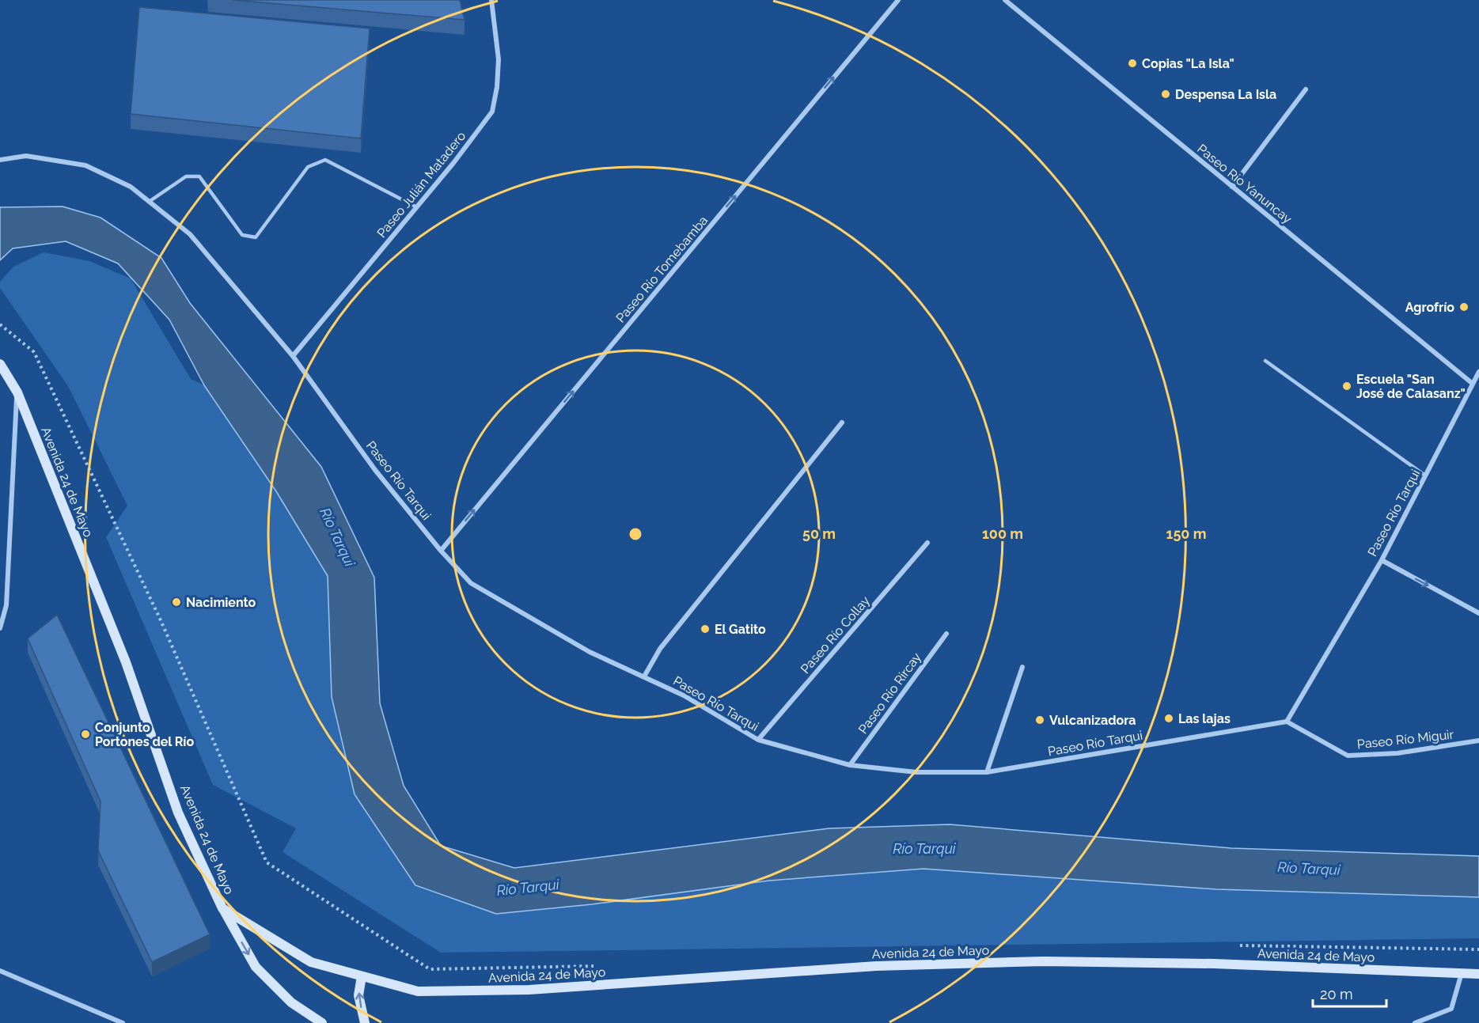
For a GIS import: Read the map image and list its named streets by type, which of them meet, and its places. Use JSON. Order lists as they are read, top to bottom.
{
  "streets": {
    "main road": ["Avenida 24 de Mayo"],
    "street": [
      "Paseo Río Yanuncay",
      "Paseo Julián Matadero",
      "Paseo Río Tomebamba",
      "Paseo Río Tarqui",
      "Paseo Río Collay",
      "Paseo Río Rircay",
      "Paseo Río Miguir"
    ]
  },
  "crossings": [
    ["Paseo Río Yanuncay", "Paseo Río Tarqui"],
    ["Paseo Julián Matadero", "Paseo Río Tarqui"],
    ["Paseo Río Tomebamba", "Paseo Río Tarqui"],
    ["Paseo Río Tarqui", "Paseo Río Collay"],
    ["Paseo Río Tarqui", "Paseo Río Rircay"],
    ["Paseo Río Tarqui", "Paseo Río Miguir"]
  ],
  "one_way": ["Paseo Río Tomebamba"],
  "water": ["Río Tarqui"],
  "places": [
    "Copias \"La Isla\"",
    "Despensa La Isla",
    "Agrofrío",
    "Escuela \"San José de Calasanz\"",
    "Nacimiento",
    "El Gatito",
    "Las lajas",
    "Vulcanizadora",
    "Conjunto Portones del Río"
  ],
  "scale_bar": "20 m",
  "rings": ["50 m", "100 m", "150 m"]
}
